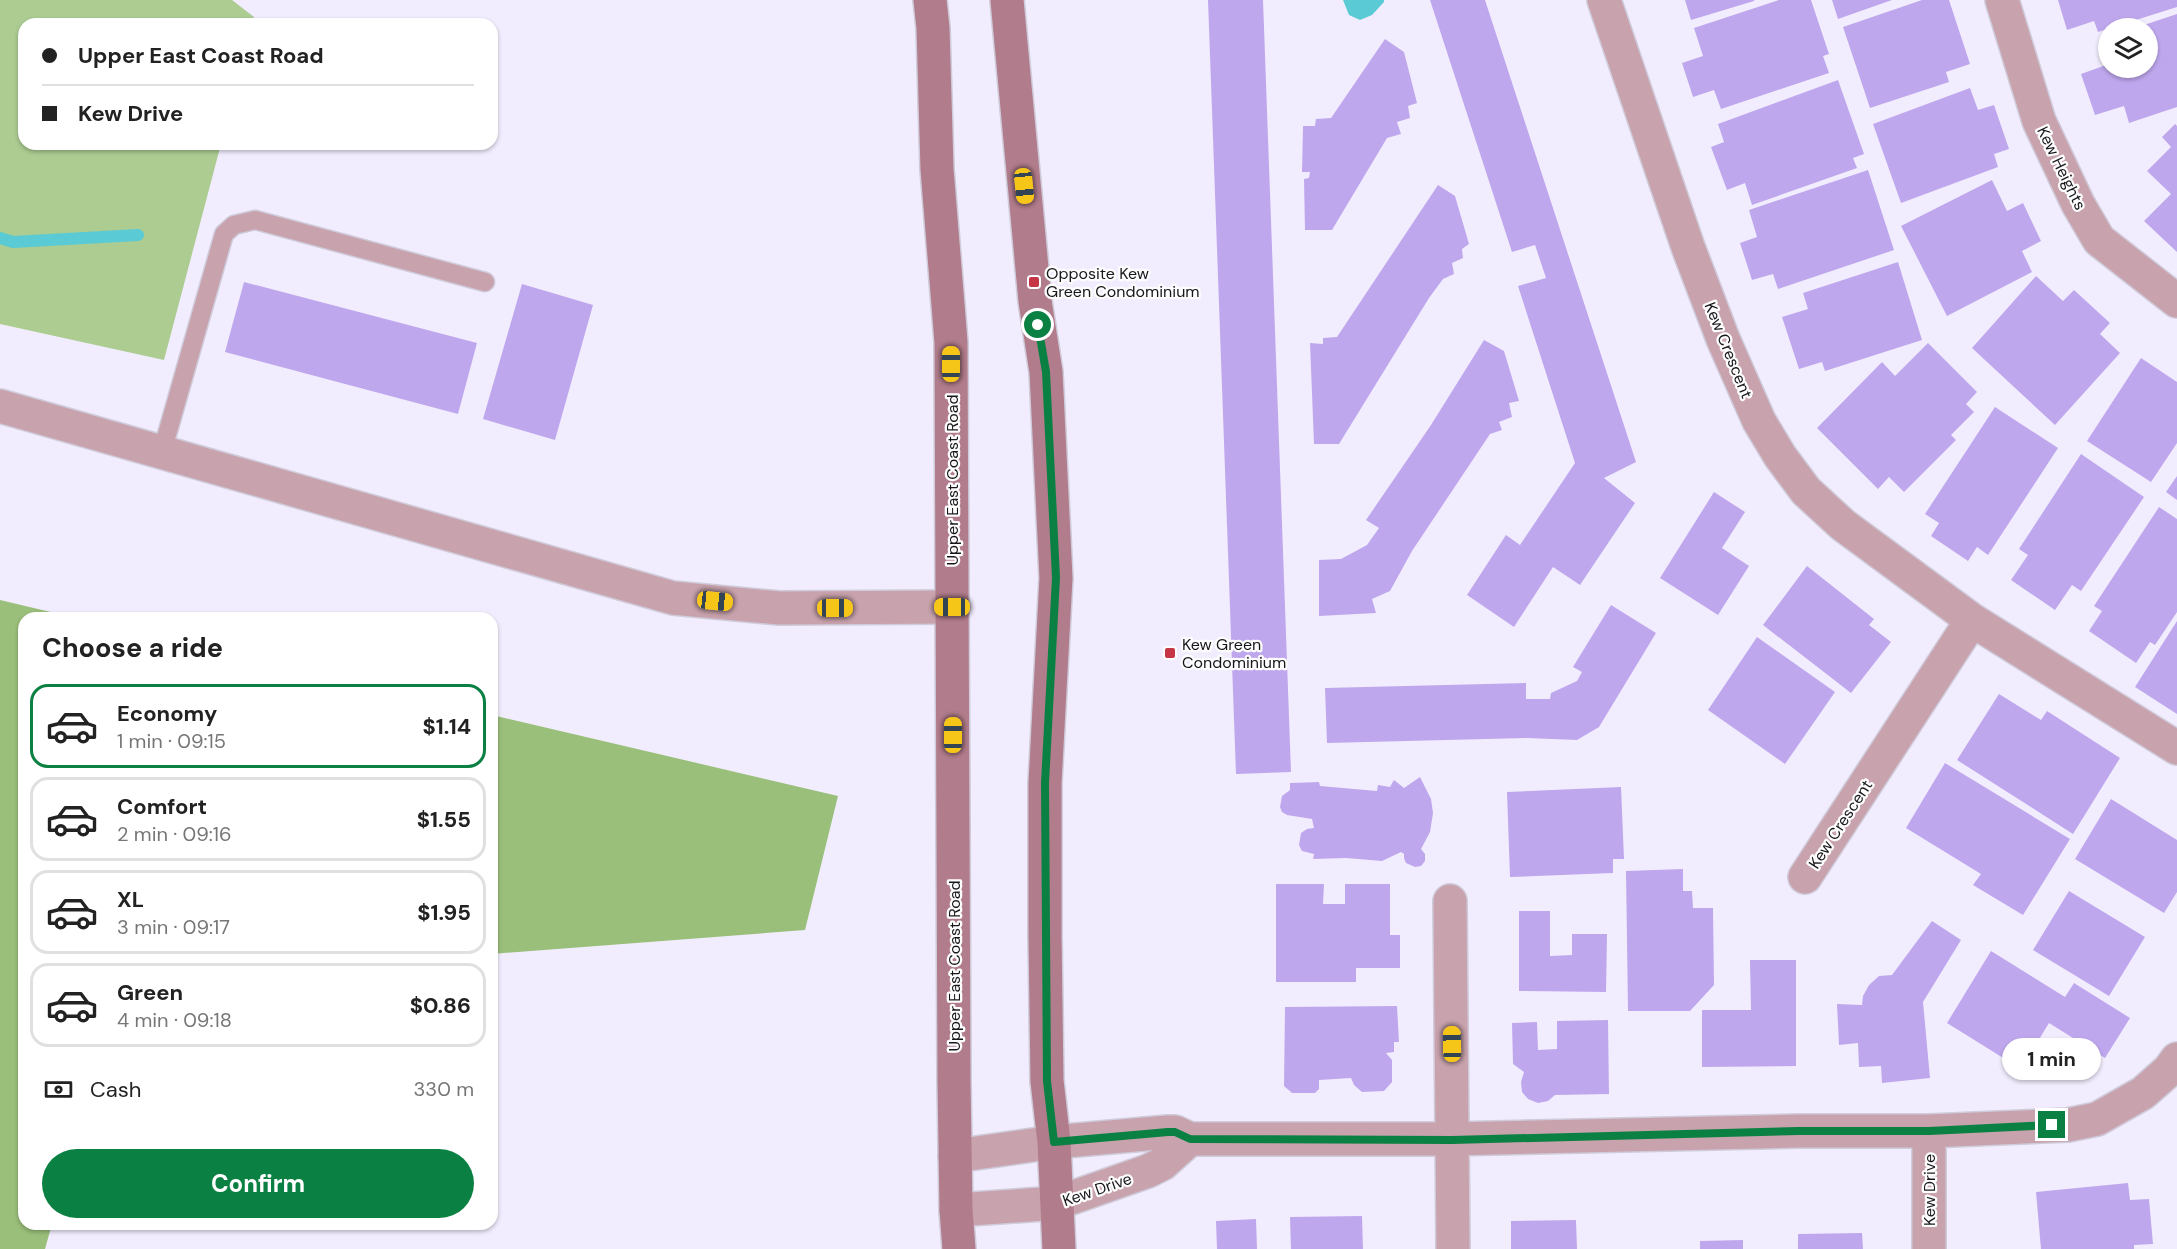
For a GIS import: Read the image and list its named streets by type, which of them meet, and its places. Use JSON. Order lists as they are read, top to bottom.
{
  "streets": {
    "main road": ["Upper East Coast Road"],
    "street": ["Kew Heights", "Kew Crescent", "Kew Drive"]
  },
  "crossings": [
    ["Upper East Coast Road", "Kew Drive"]
  ],
  "places": {
    "transit": ["Opposite Kew Green Condominium", "Kew Green Condominium"]
  },
  "page": {
    "banner": ["Upper East Coast Road", "Kew Drive"],
    "heading": "Choose a ride",
    "list": [
      {
        "name": "Economy",
        "note": "1 min · 09:15",
        "value": "$1.14"
      },
      {
        "name": "Comfort",
        "note": "2 min · 09:16",
        "value": "$1.55"
      },
      {
        "name": "XL",
        "note": "3 min · 09:17",
        "value": "$1.95"
      },
      {
        "name": "Green",
        "note": "4 min · 09:18",
        "value": "$0.86"
      }
    ],
    "bubble": "1 min",
    "pay": ["Cash", "330 m"],
    "buttons": "Confirm"
  }
}
